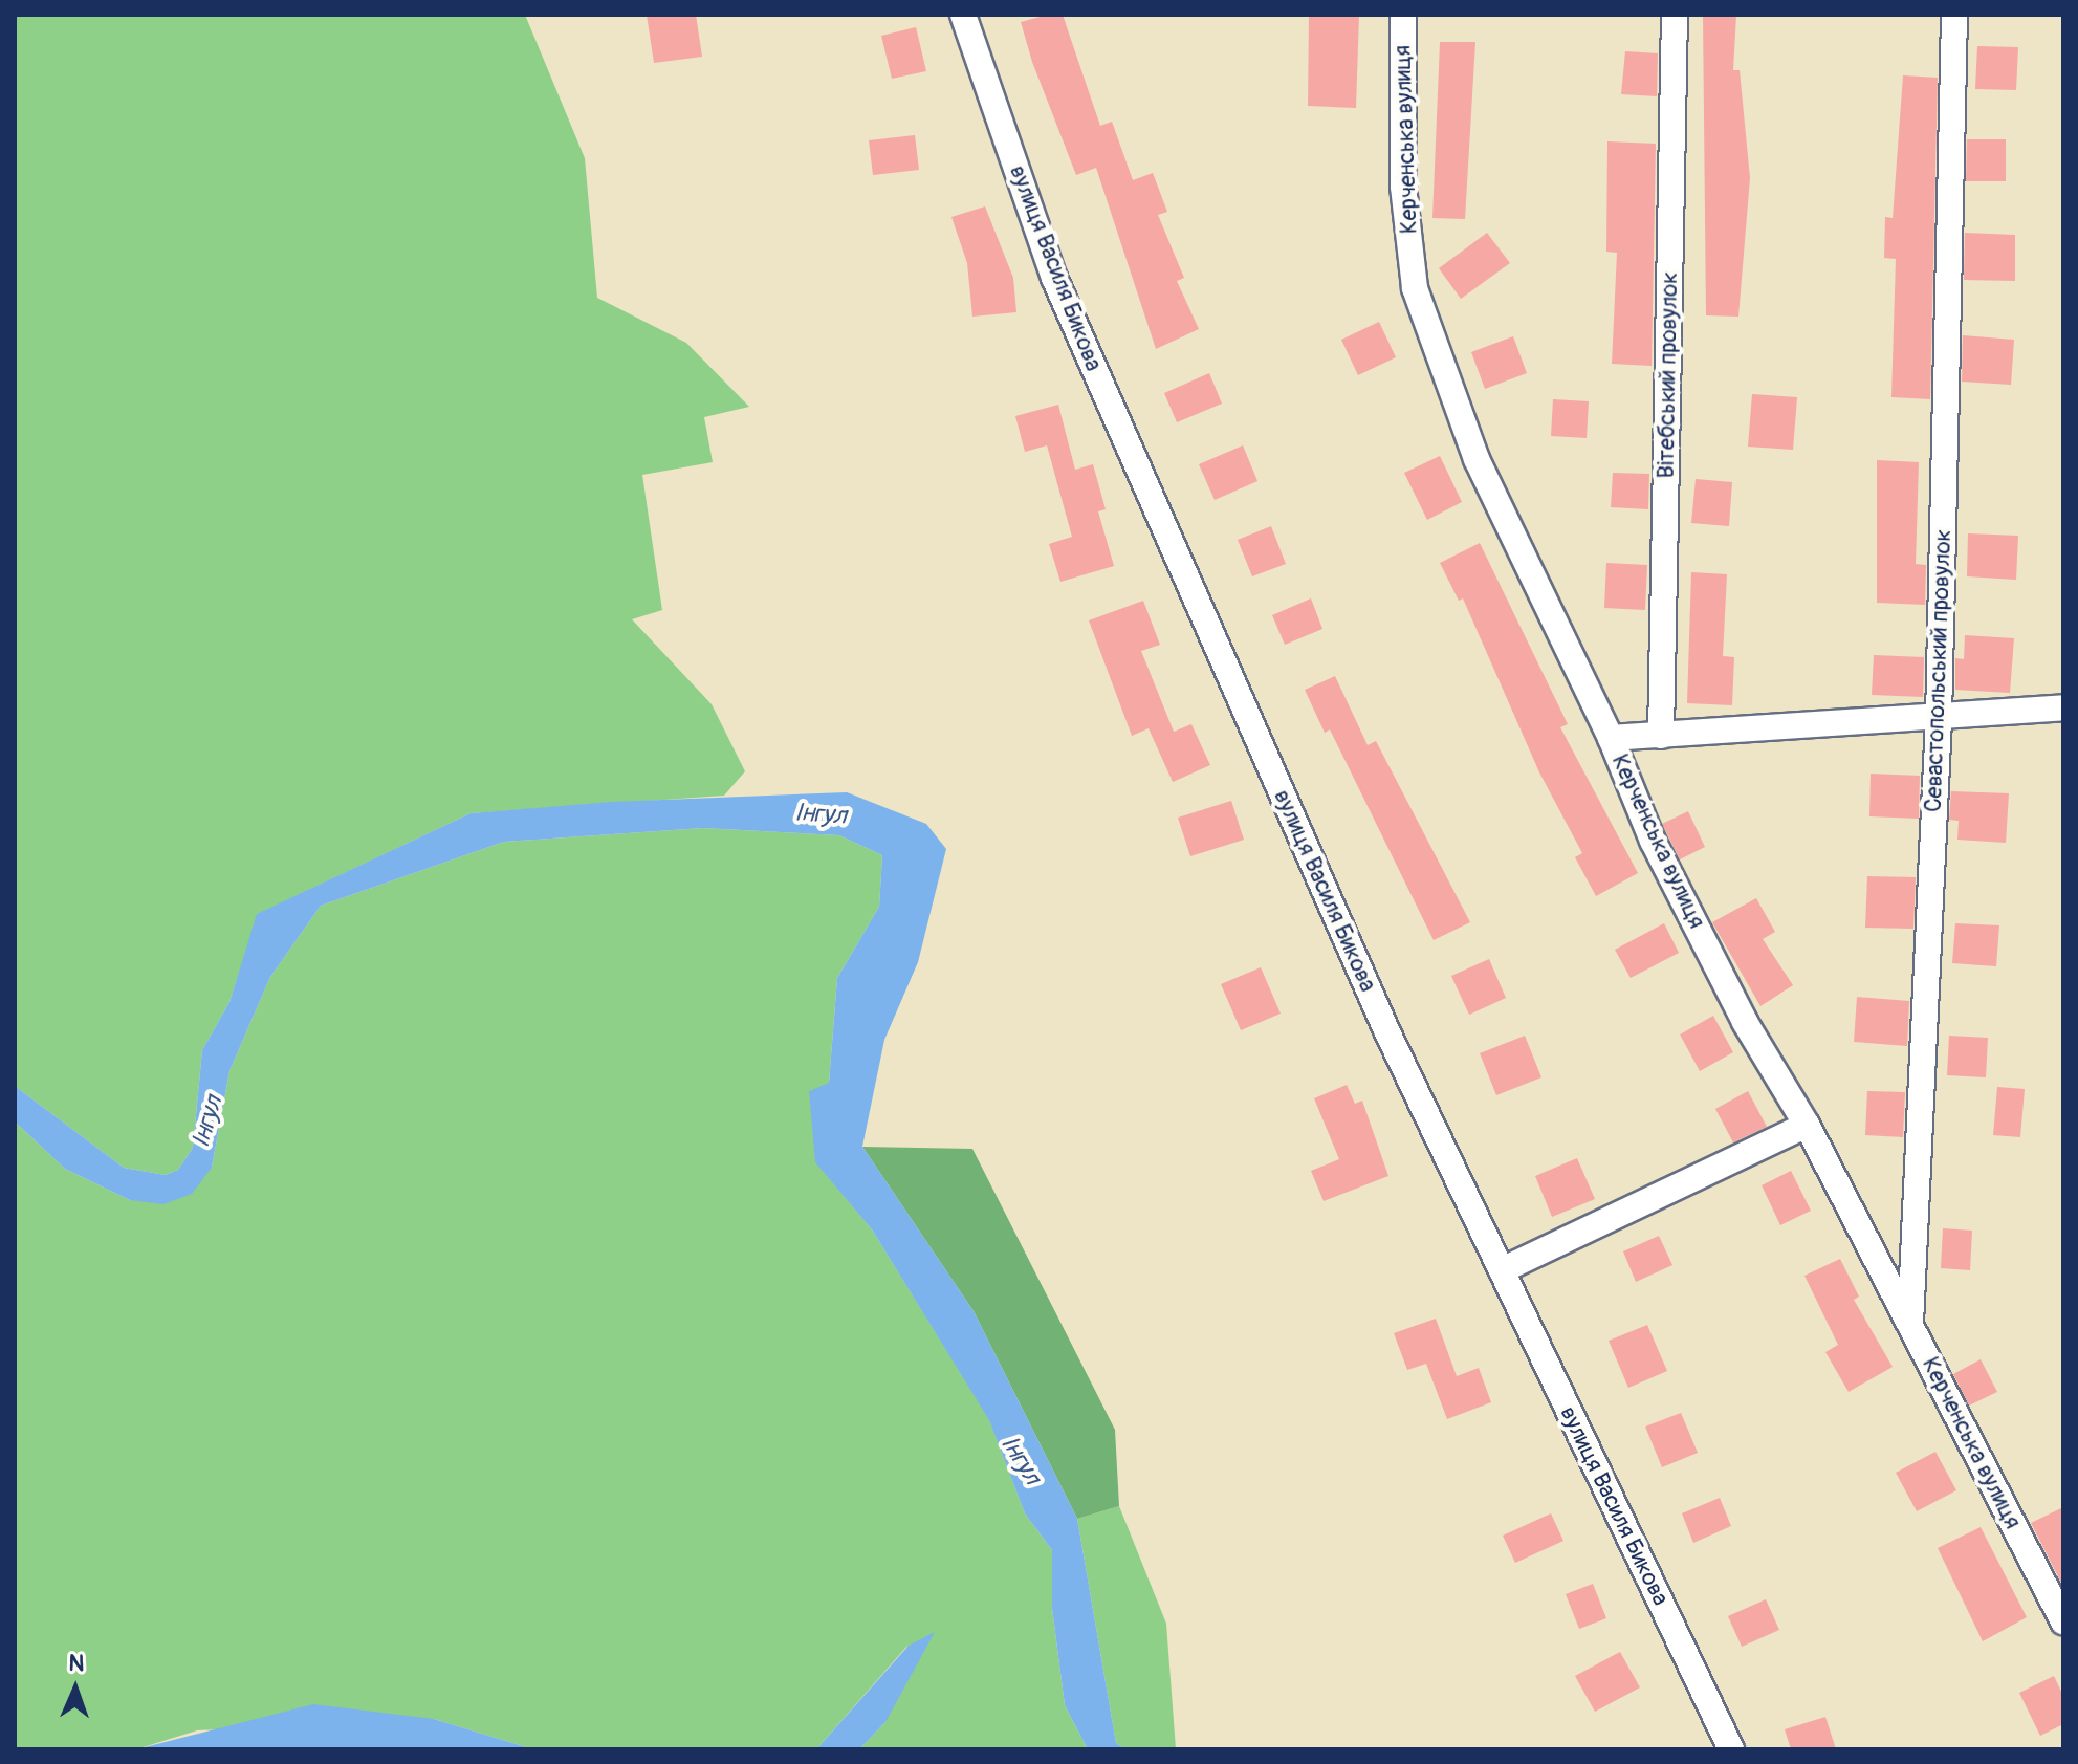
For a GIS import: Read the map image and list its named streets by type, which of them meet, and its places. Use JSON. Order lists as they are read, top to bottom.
{
  "streets": {
    "street": [
      "Керченська вулиця",
      "вулиця Василя Бикова",
      "Вітебський провулок",
      "Севастопольський провулок"
    ]
  },
  "crossings": [
    ["Керченська вулиця", "Севастопольський провулок"]
  ],
  "water": ["Інгул"],
  "north": "top"
}
